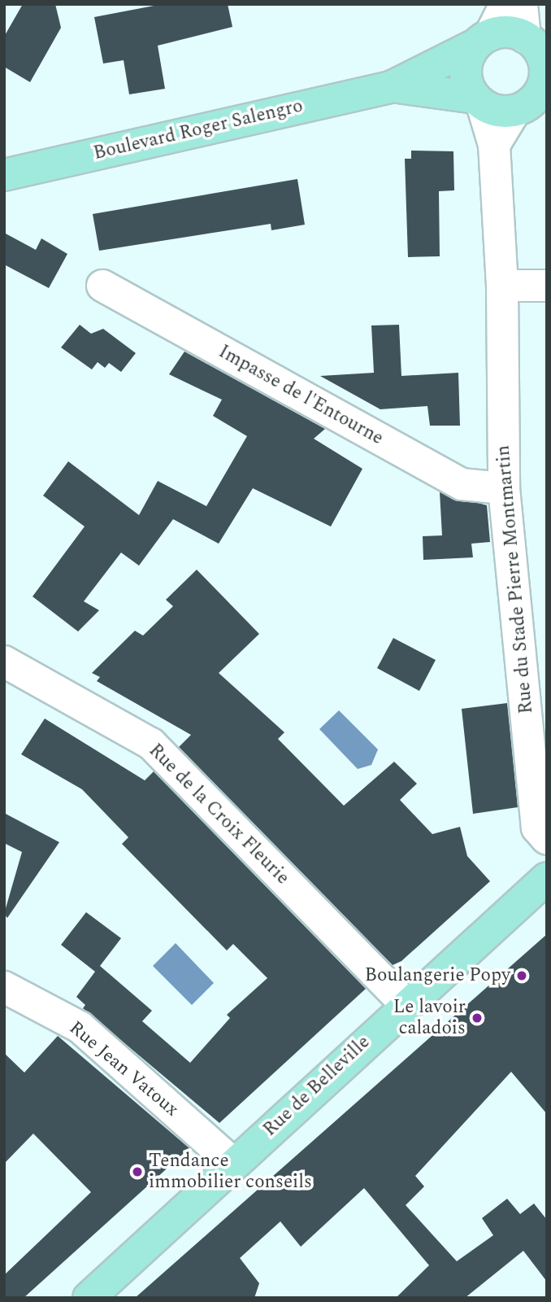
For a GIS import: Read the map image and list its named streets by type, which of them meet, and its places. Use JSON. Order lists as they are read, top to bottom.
{
  "streets": {
    "main road": ["Boulevard Roger Salengro", "Rue de Belleville"],
    "street": [
      "Impasse de l'Entourne",
      "Rue du Stade Pierre Montmartin",
      "Rue de la Croix Fleurie",
      "Rue Jean Vatoux"
    ]
  },
  "crossings": [
    ["Boulevard Roger Salengro", "Rue du Stade Pierre Montmartin"],
    ["Impasse de l'Entourne", "Rue du Stade Pierre Montmartin"],
    ["Rue de la Croix Fleurie", "Rue de Belleville"],
    ["Rue Jean Vatoux", "Rue de Belleville"]
  ],
  "places": ["Boulangerie Popy", "Le lavoir caladois", "Tendance immobilier conseils"]
}
